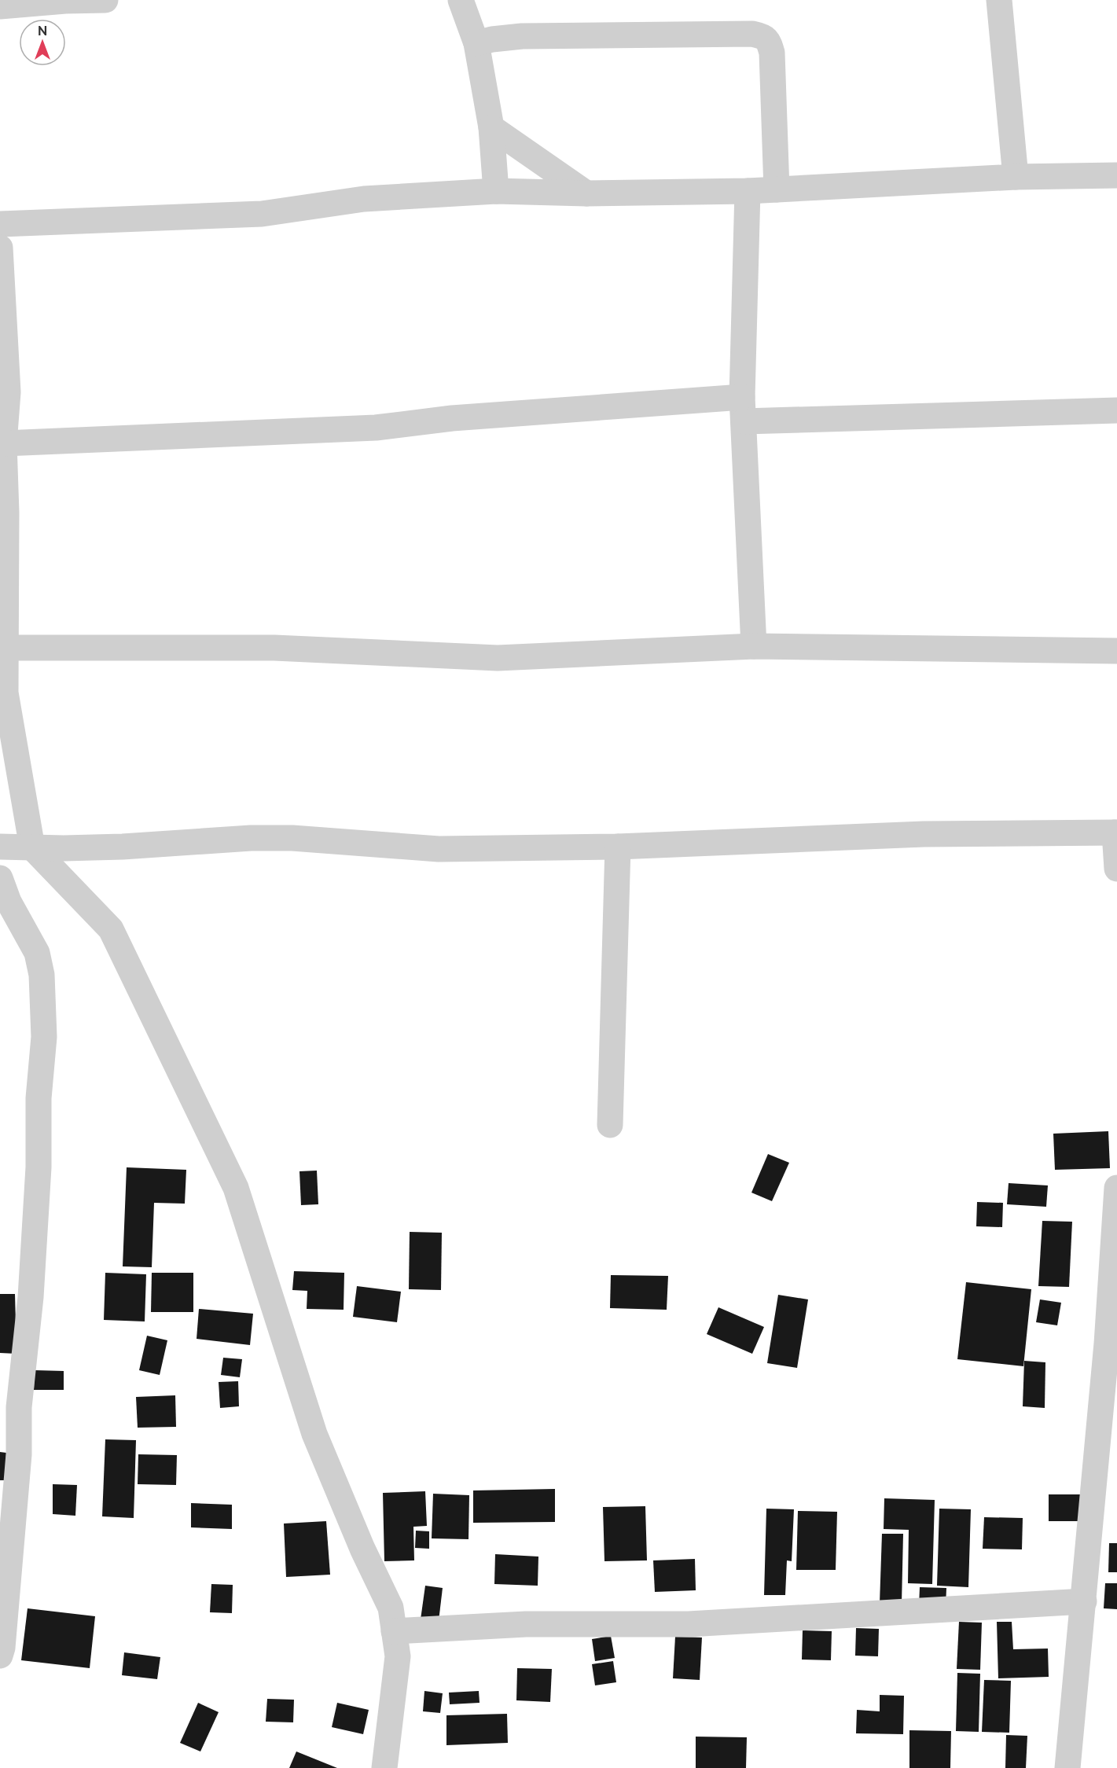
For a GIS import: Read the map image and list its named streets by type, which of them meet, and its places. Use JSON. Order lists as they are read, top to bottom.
{
  "north": "top"
}
